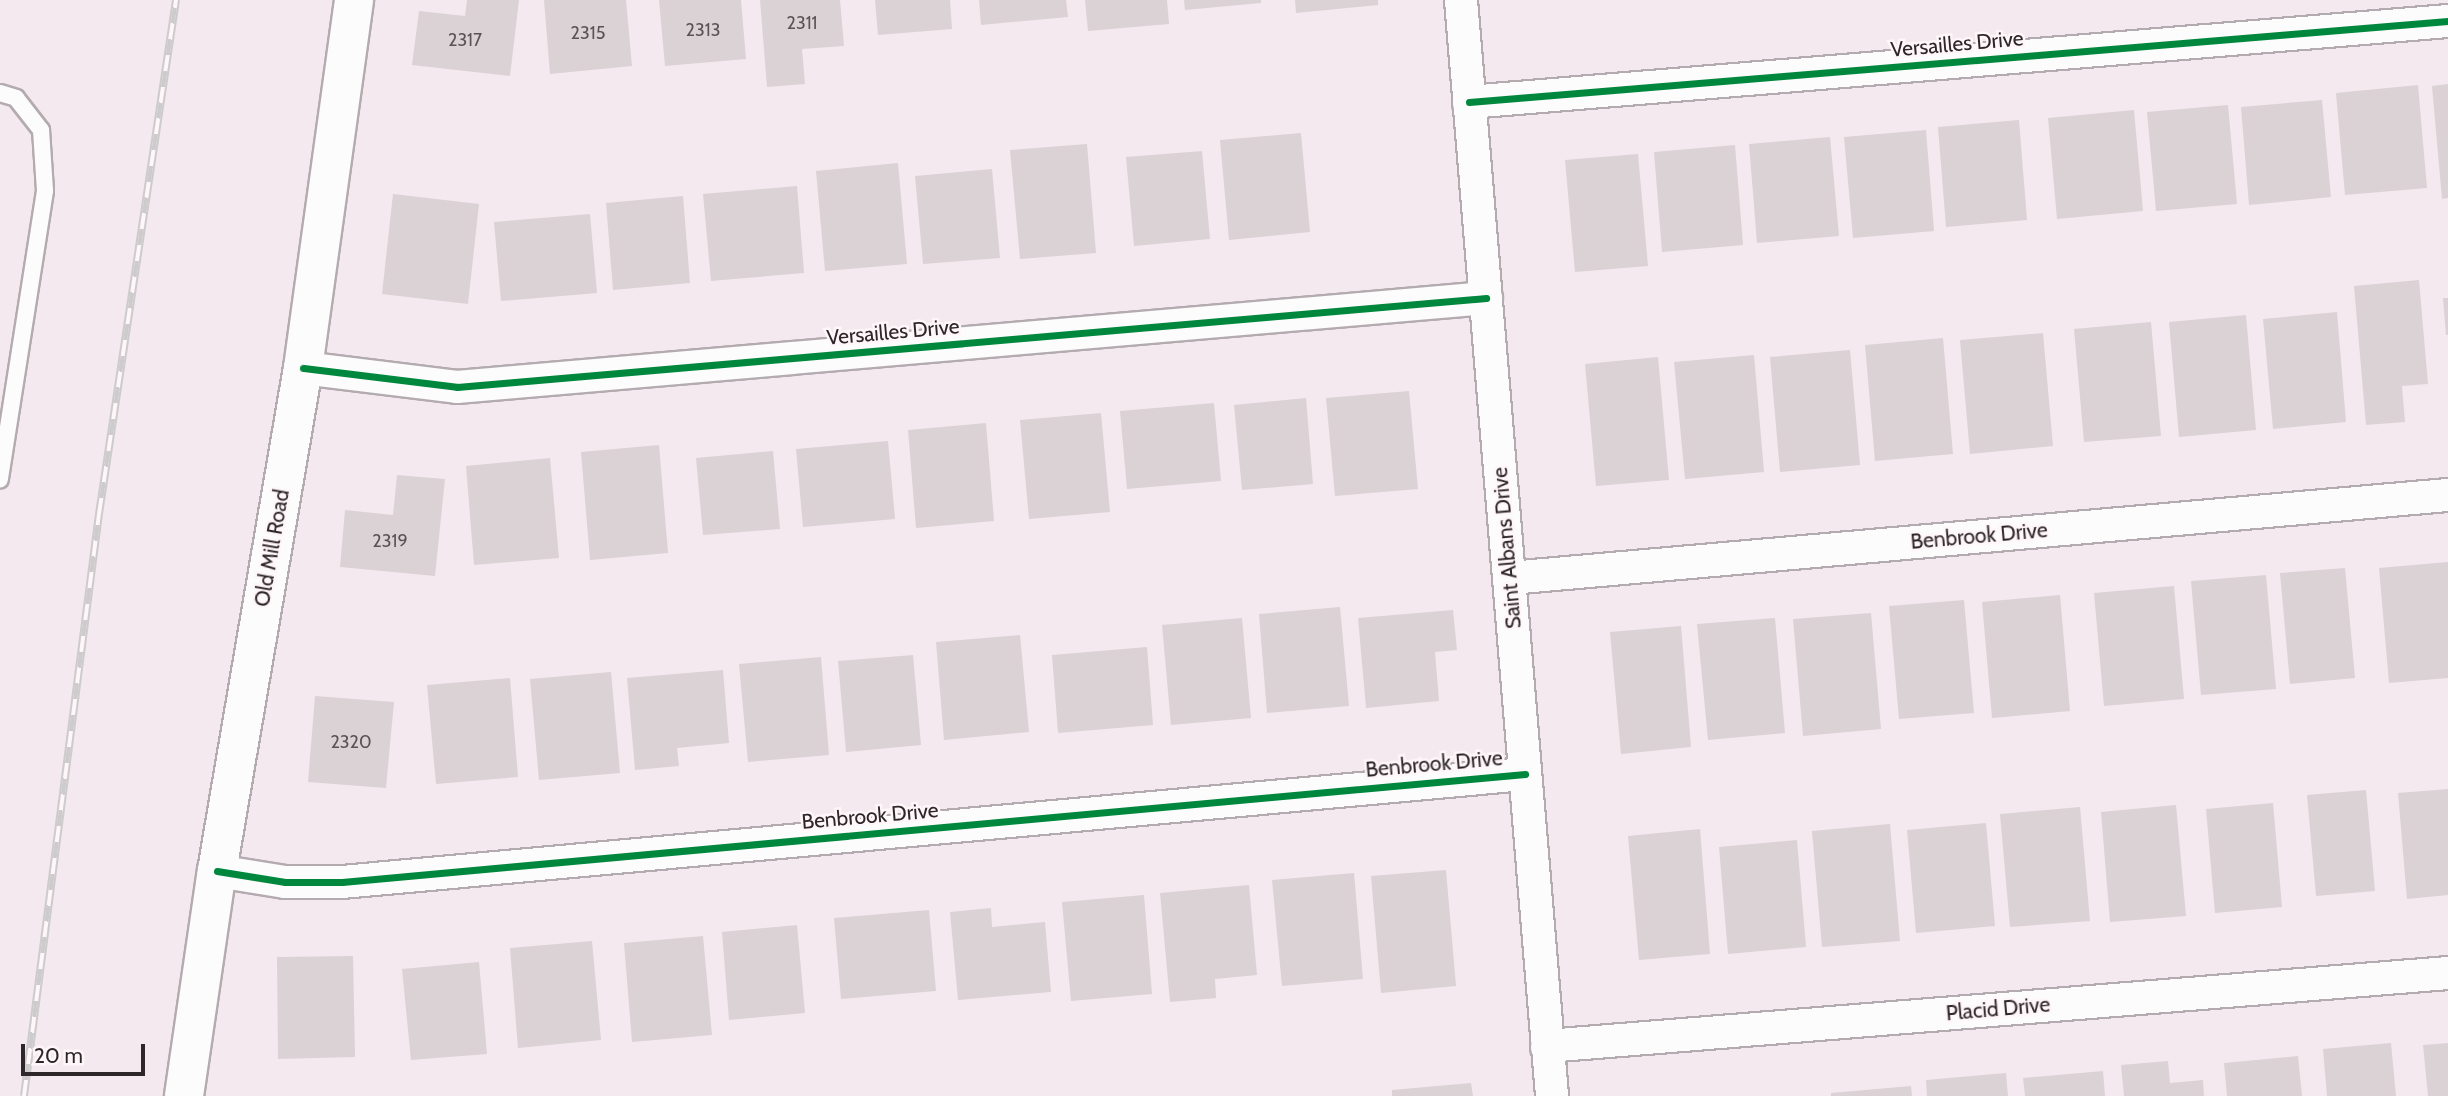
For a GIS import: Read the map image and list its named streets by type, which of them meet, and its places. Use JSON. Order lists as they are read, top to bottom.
{
  "streets": {
    "street": [
      "Versailles Drive",
      "Benbrook Drive",
      "Old Mill Road",
      "Saint Albans Drive",
      "Placid Drive"
    ]
  },
  "crossings": [
    ["Versailles Drive", "Old Mill Road"],
    ["Versailles Drive", "Saint Albans Drive"],
    ["Benbrook Drive", "Old Mill Road"],
    ["Benbrook Drive", "Saint Albans Drive"],
    ["Saint Albans Drive", "Placid Drive"]
  ],
  "house_numbers": [
    "2311",
    "2313",
    "2315",
    "2317",
    "2319",
    "2320"
  ],
  "scale_bar": "20 m"
}
